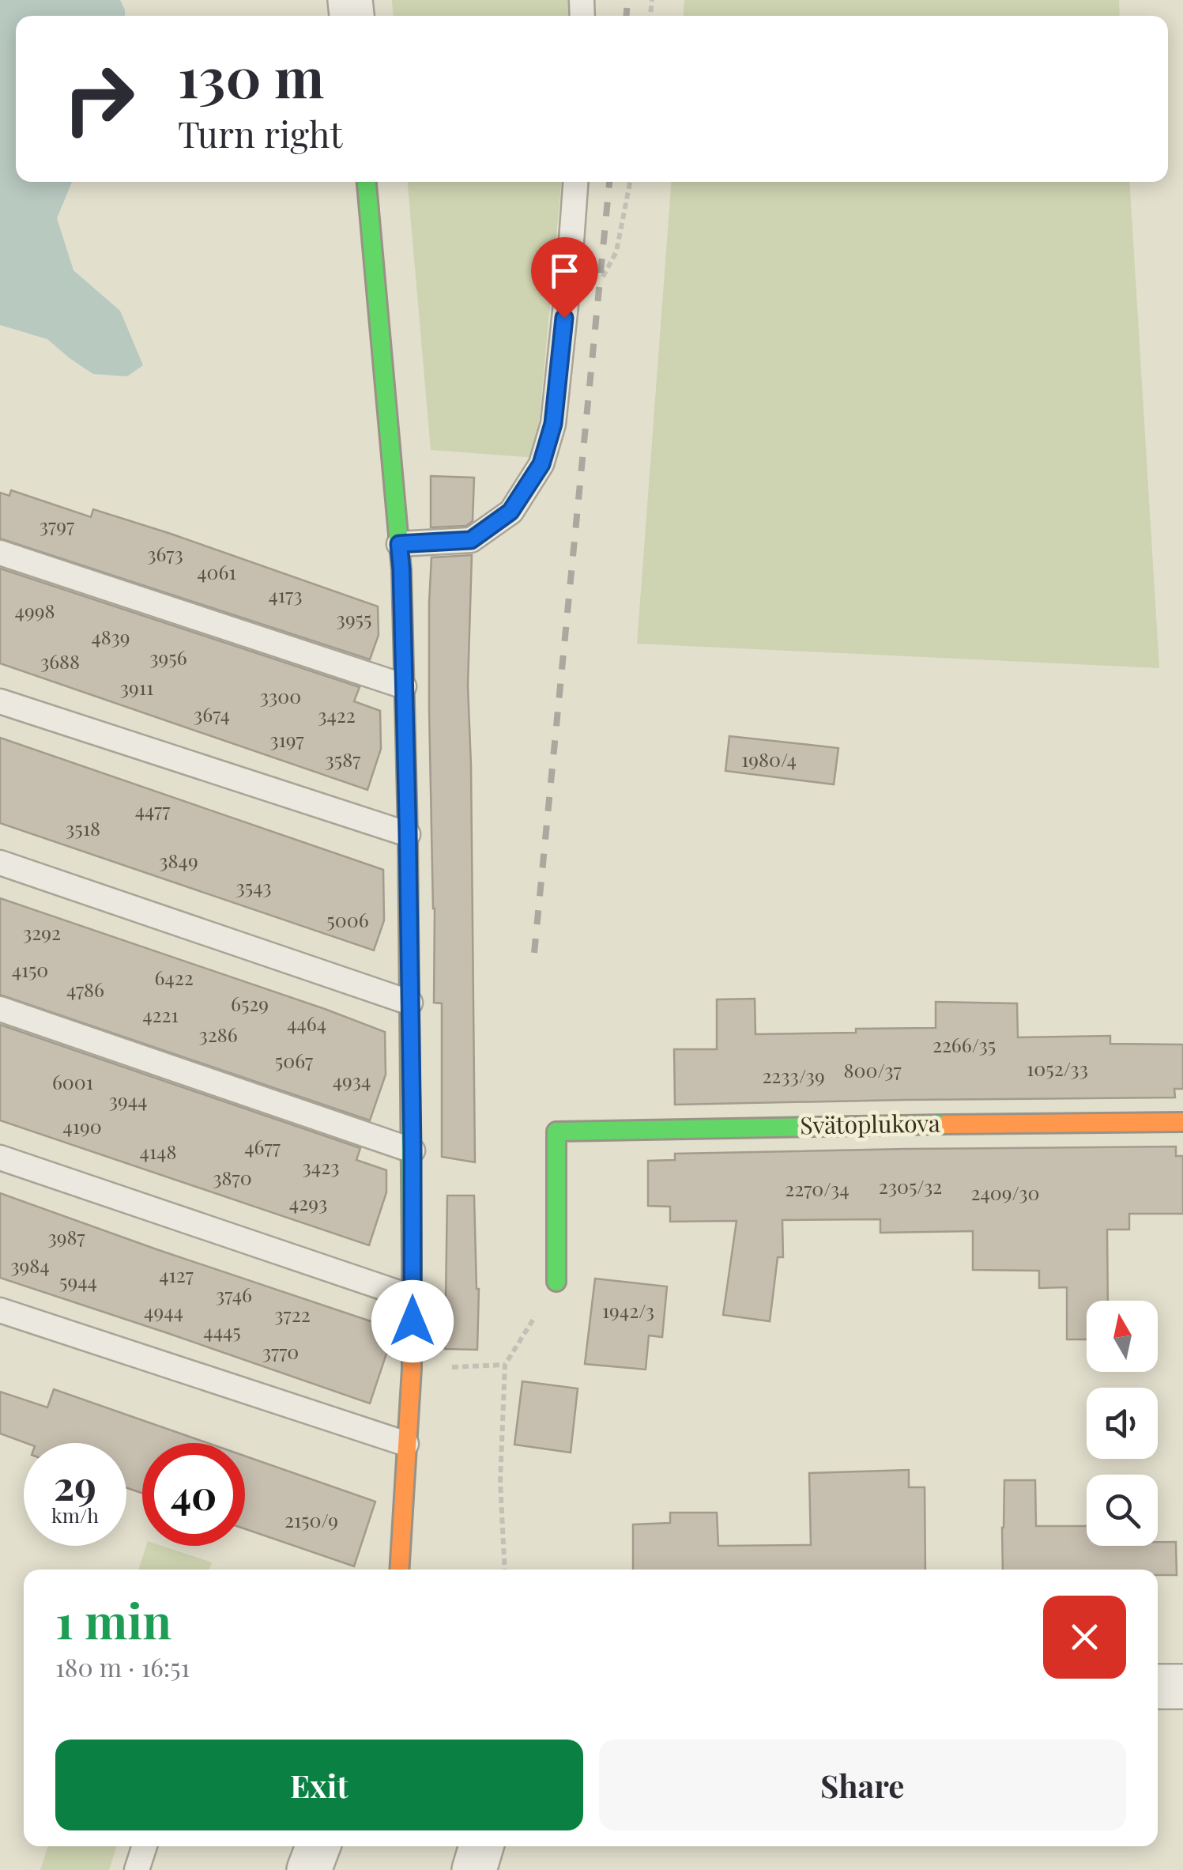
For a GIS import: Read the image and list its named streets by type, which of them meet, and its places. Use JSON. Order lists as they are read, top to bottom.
{
  "streets": {
    "street": ["Svätoplukova"]
  },
  "house_numbers": [
    "3797",
    "3673",
    "4061",
    "4173",
    "4998",
    "3955",
    "4839",
    "3956",
    "3688",
    "3911",
    "3300",
    "3674",
    "3422",
    "3197",
    "3587",
    "1980/4",
    "4477",
    "3518",
    "3849",
    "3543",
    "5006",
    "3292",
    "4150",
    "6422",
    "4786",
    "6529",
    "4221",
    "4464",
    "3286",
    "2266/35",
    "5067",
    "1052/33",
    "800/37",
    "2233/39",
    "4934",
    "6001",
    "3944",
    "4190",
    "4677",
    "4148",
    "3423",
    "3870",
    "2305/32",
    "2270/34",
    "2409/30",
    "4293",
    "3987",
    "3984",
    "4127",
    "5944",
    "3746",
    "1942/3",
    "4944",
    "3722",
    "4445",
    "3770",
    "2150/9"
  ],
  "north": "top",
  "page": {
    "turn": ["130 m", "Turn right"],
    "speed": "29 km/h",
    "limit": "40",
    "heading": ["1 min", "180 m · 16:51"],
    "buttons": ["Exit", "Share"]
  }
}
